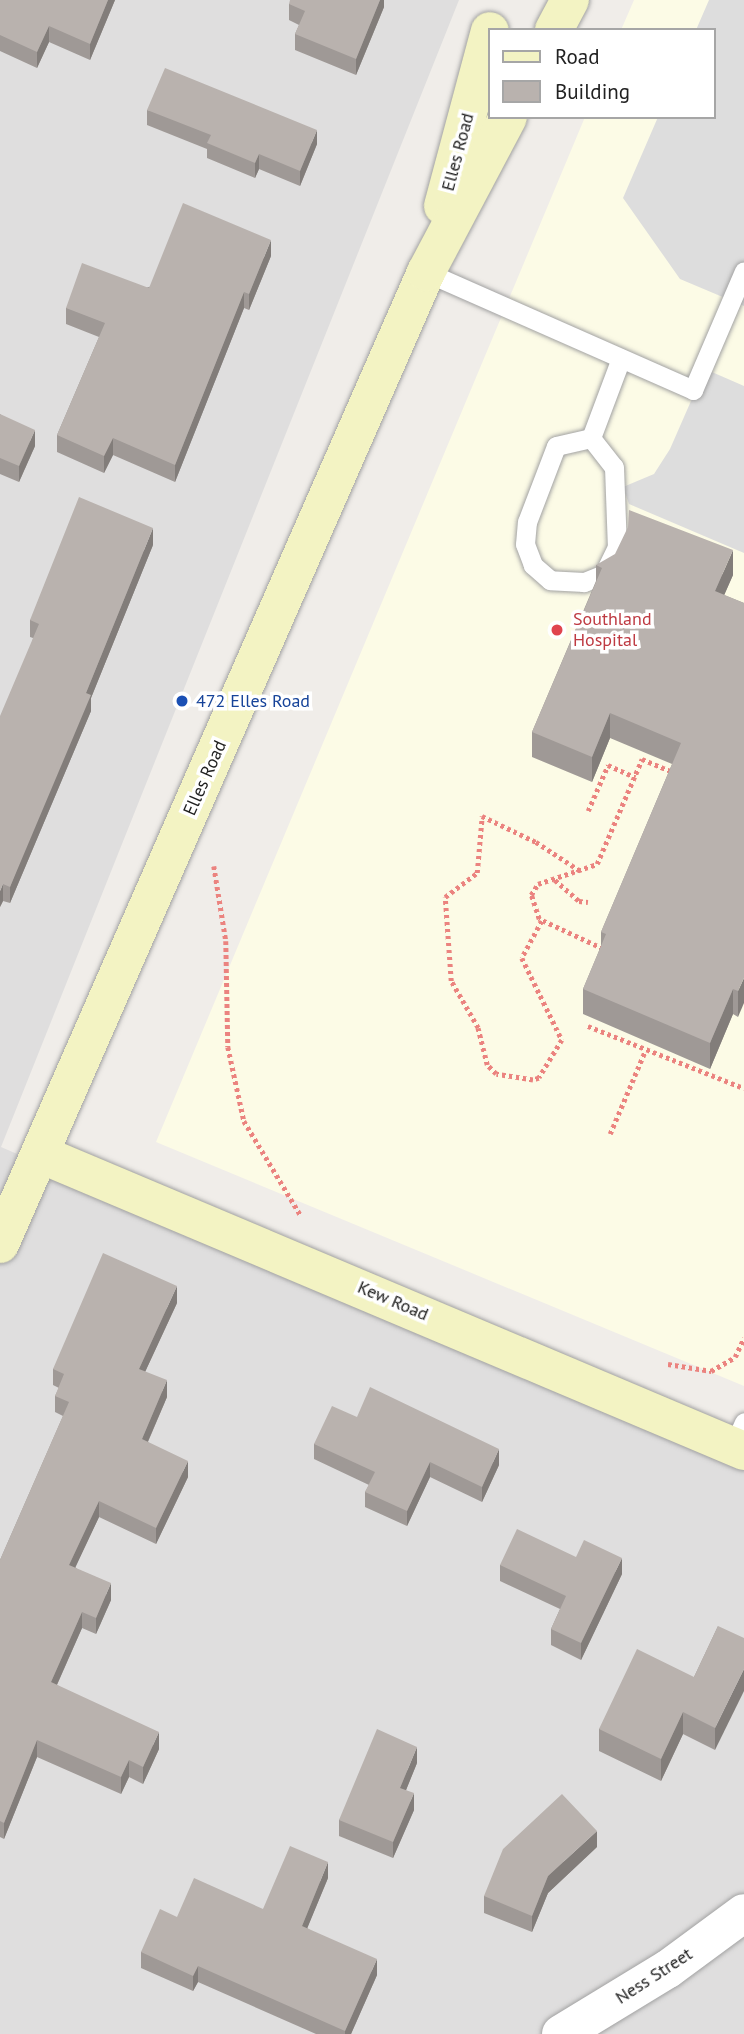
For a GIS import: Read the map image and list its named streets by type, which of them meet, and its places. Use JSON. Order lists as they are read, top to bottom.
{
  "streets": {
    "main road": ["Elles Road", "Kew Road"],
    "street": ["Ness Street"]
  },
  "crossings": [
    ["Elles Road", "Kew Road"]
  ],
  "places": ["Southland Hospital", "472 Elles Road"],
  "legend": ["Road", "Building"]
}
